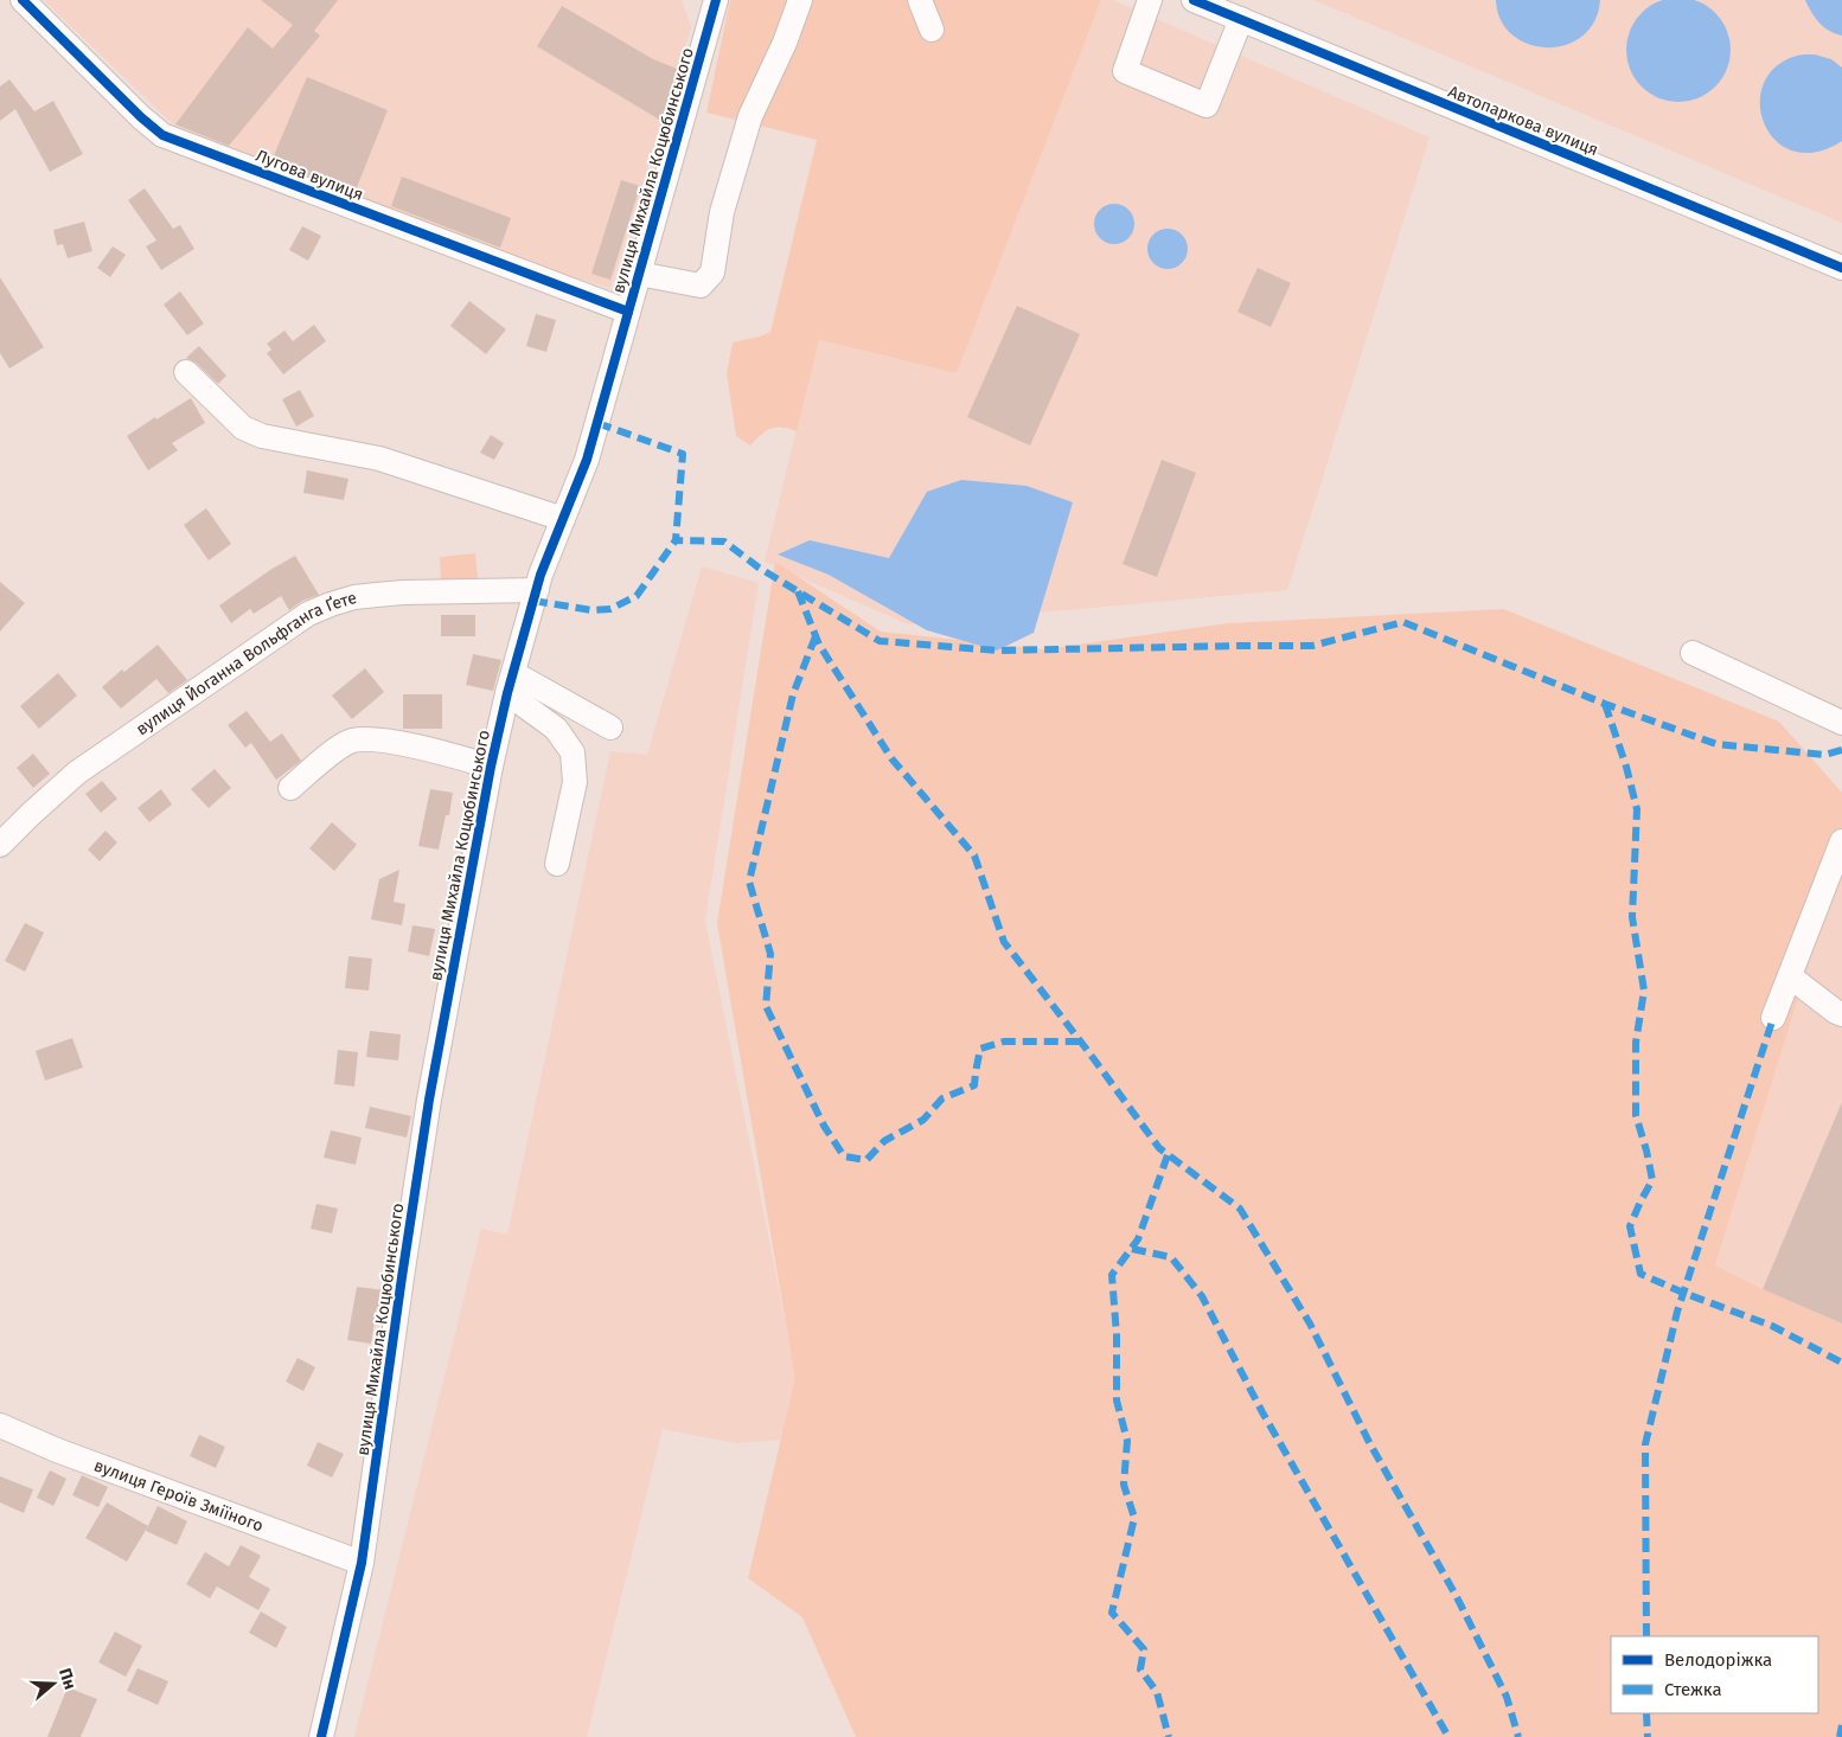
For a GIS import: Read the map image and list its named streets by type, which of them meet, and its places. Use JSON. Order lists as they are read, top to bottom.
{
  "streets": {
    "street": [
      "Автопаркова вулиця",
      "вулиця Михайла Коцюбинського",
      "Лугова вулиця",
      "вулиця Йоганна Вольфганга Ґете",
      "вулиця Героїв Зміїного"
    ]
  },
  "crossings": [
    ["вулиця Михайла Коцюбинського", "Лугова вулиця"],
    ["вулиця Михайла Коцюбинського", "вулиця Йоганна Вольфганга Ґете"],
    ["вулиця Михайла Коцюбинського", "вулиця Героїв Зміїного"]
  ],
  "legend": ["Велодоріжка", "Стежка"],
  "north": "right"
}
